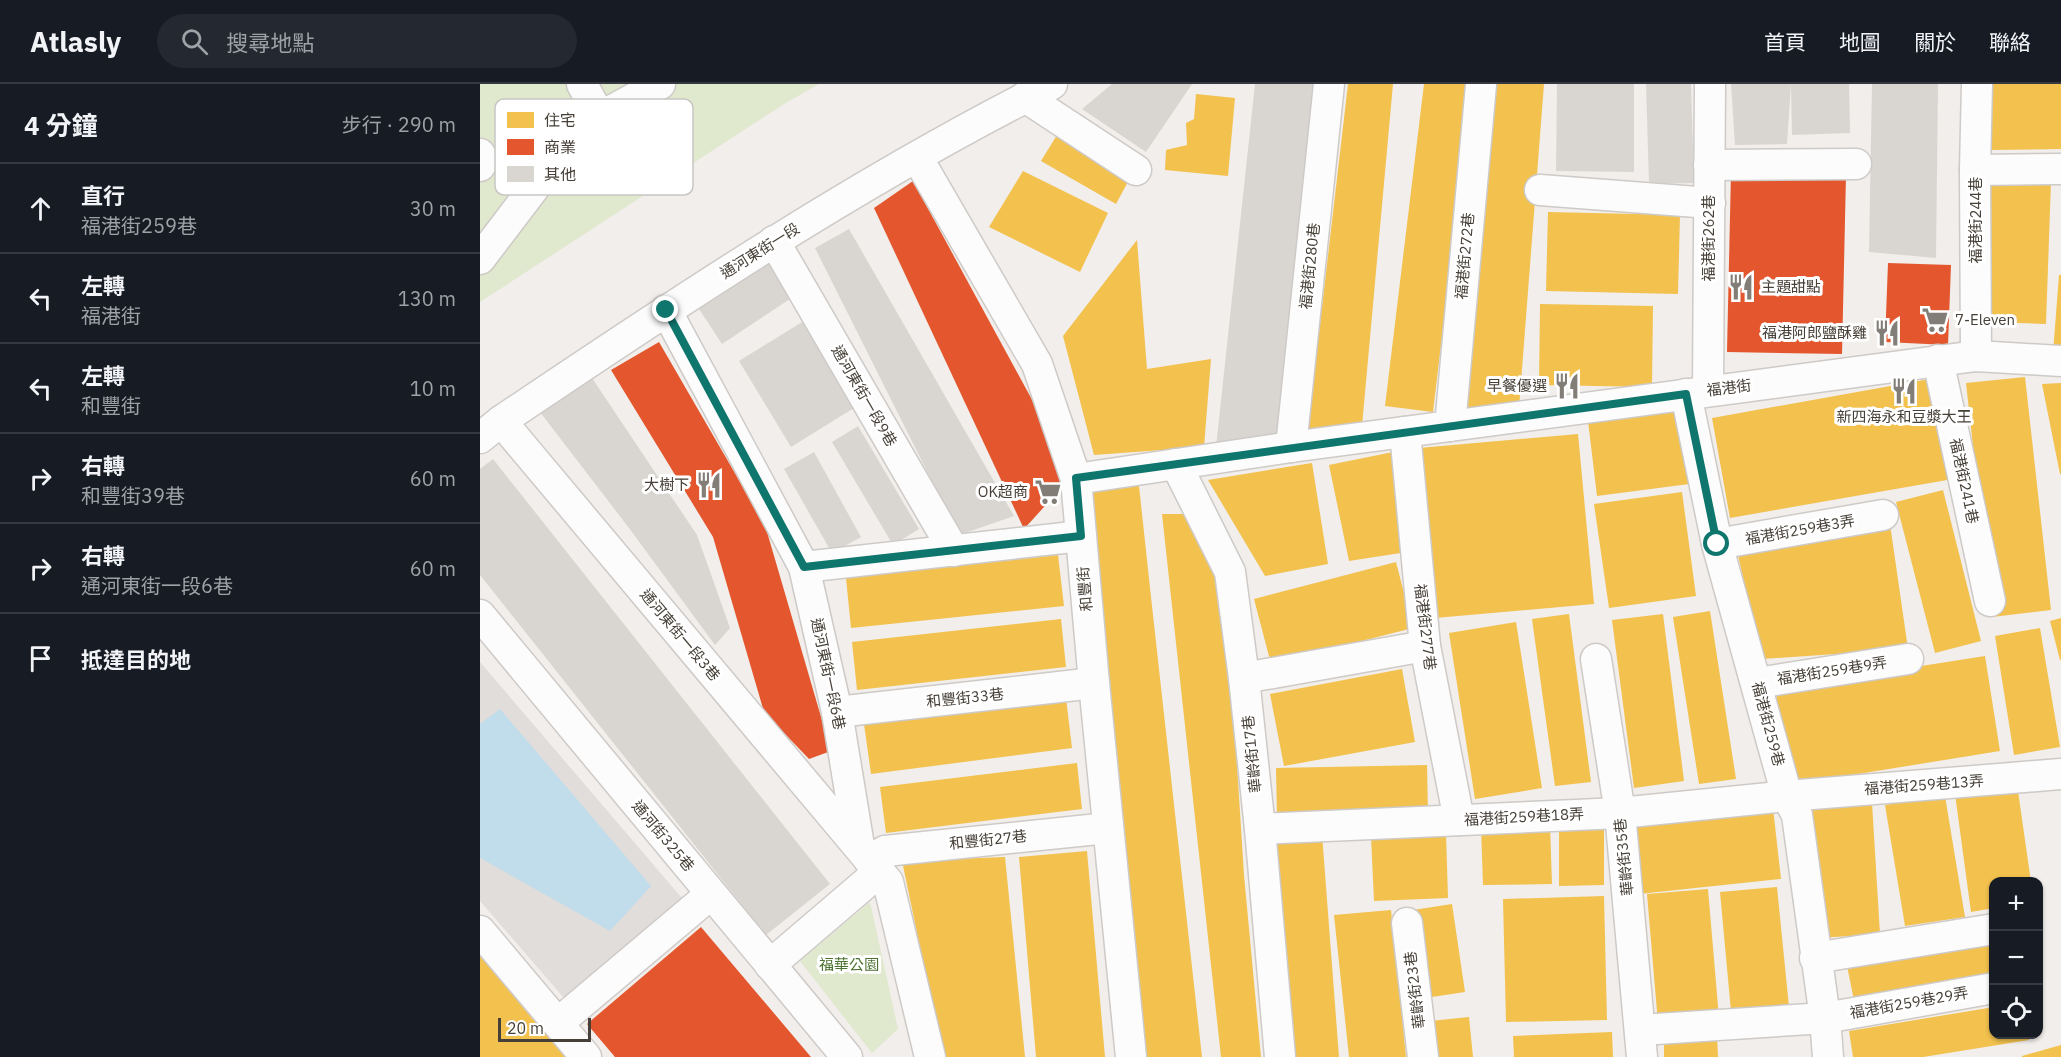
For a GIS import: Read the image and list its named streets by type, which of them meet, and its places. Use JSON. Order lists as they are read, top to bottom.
{
  "streets": {
    "street": [
      "福港街244巷",
      "福港街262巷",
      "通河東街一段",
      "福港街272巷",
      "福港街280巷",
      "福港街",
      "通河東街一段9巷",
      "福港街241巷",
      "福港街259巷3弄",
      "和豐街",
      "福港街277巷",
      "通河東街一段3巷",
      "福港街259巷9弄",
      "通河東街一段6巷",
      "和豐街33巷",
      "福港街259巷",
      "華齡街17巷",
      "福港街259巷13弄",
      "福港街259巷18弄",
      "通河街325巷",
      "和豐街27巷",
      "華齡街35巷",
      "華齡街23巷",
      "福港街259巷29弄"
    ]
  },
  "crossings": [
    ["福港街244巷", "福港街"],
    ["福港街262巷", "福港街"],
    ["福港街262巷", "福港街259巷"],
    ["通河東街一段", "通河東街一段9巷"],
    ["通河東街一段", "和豐街"],
    ["通河東街一段", "通河東街一段3巷"],
    ["通河東街一段", "通河東街一段6巷"],
    ["福港街272巷", "福港街"],
    ["福港街280巷", "福港街"],
    ["福港街", "福港街241巷"],
    ["福港街", "和豐街"],
    ["福港街", "福港街277巷"],
    ["福港街", "福港街259巷"],
    ["福港街", "華齡街17巷"],
    ["福港街259巷3弄", "福港街259巷"],
    ["和豐街", "和豐街33巷"],
    ["和豐街", "和豐街27巷"],
    ["福港街277巷", "福港街259巷18弄"],
    ["通河東街一段3巷", "通河東街一段6巷"],
    ["通河東街一段3巷", "和豐街27巷"],
    ["福港街259巷9弄", "福港街259巷"],
    ["通河東街一段6巷", "和豐街33巷"],
    ["通河東街一段6巷", "和豐街27巷"],
    ["福港街259巷", "福港街259巷13弄"],
    ["福港街259巷", "福港街259巷18弄"],
    ["福港街259巷", "福港街259巷29弄"],
    ["華齡街17巷", "福港街259巷18弄"],
    ["福港街259巷13弄", "福港街259巷18弄"],
    ["福港街259巷18弄", "華齡街35巷"],
    ["通河街325巷", "和豐街27巷"],
    ["華齡街35巷", "福港街259巷29弄"]
  ],
  "parks": ["福華公園"],
  "places": {
    "restaurant": [
      "主題甜點",
      "福港阿郎鹽酥雞",
      "早餐優選",
      "新四海永和豆漿大王",
      "大樹下"
    ],
    "supermarket": ["7-Eleven", "OK超商"]
  },
  "legend": ["住宅", "商業", "其他"],
  "scale_bar": "20 m",
  "page": {
    "header": "Atlasly",
    "search": "搜尋地點",
    "nav": [
      "首頁",
      "地圖",
      "關於",
      "聯絡"
    ],
    "heading": ["4 分鐘", "步行 · 290 m"],
    "list": [
      ["直行", "福港街259巷", "30 m"],
      ["左轉", "福港街", "130 m"],
      ["左轉", "和豐街", "10 m"],
      ["右轉", "和豐街39巷", "60 m"],
      ["右轉", "通河東街一段6巷", "60 m"],
      "抵達目的地"
    ],
    "map_buttons": ["+", "−"],
    "scale": "20 m"
  }
}
